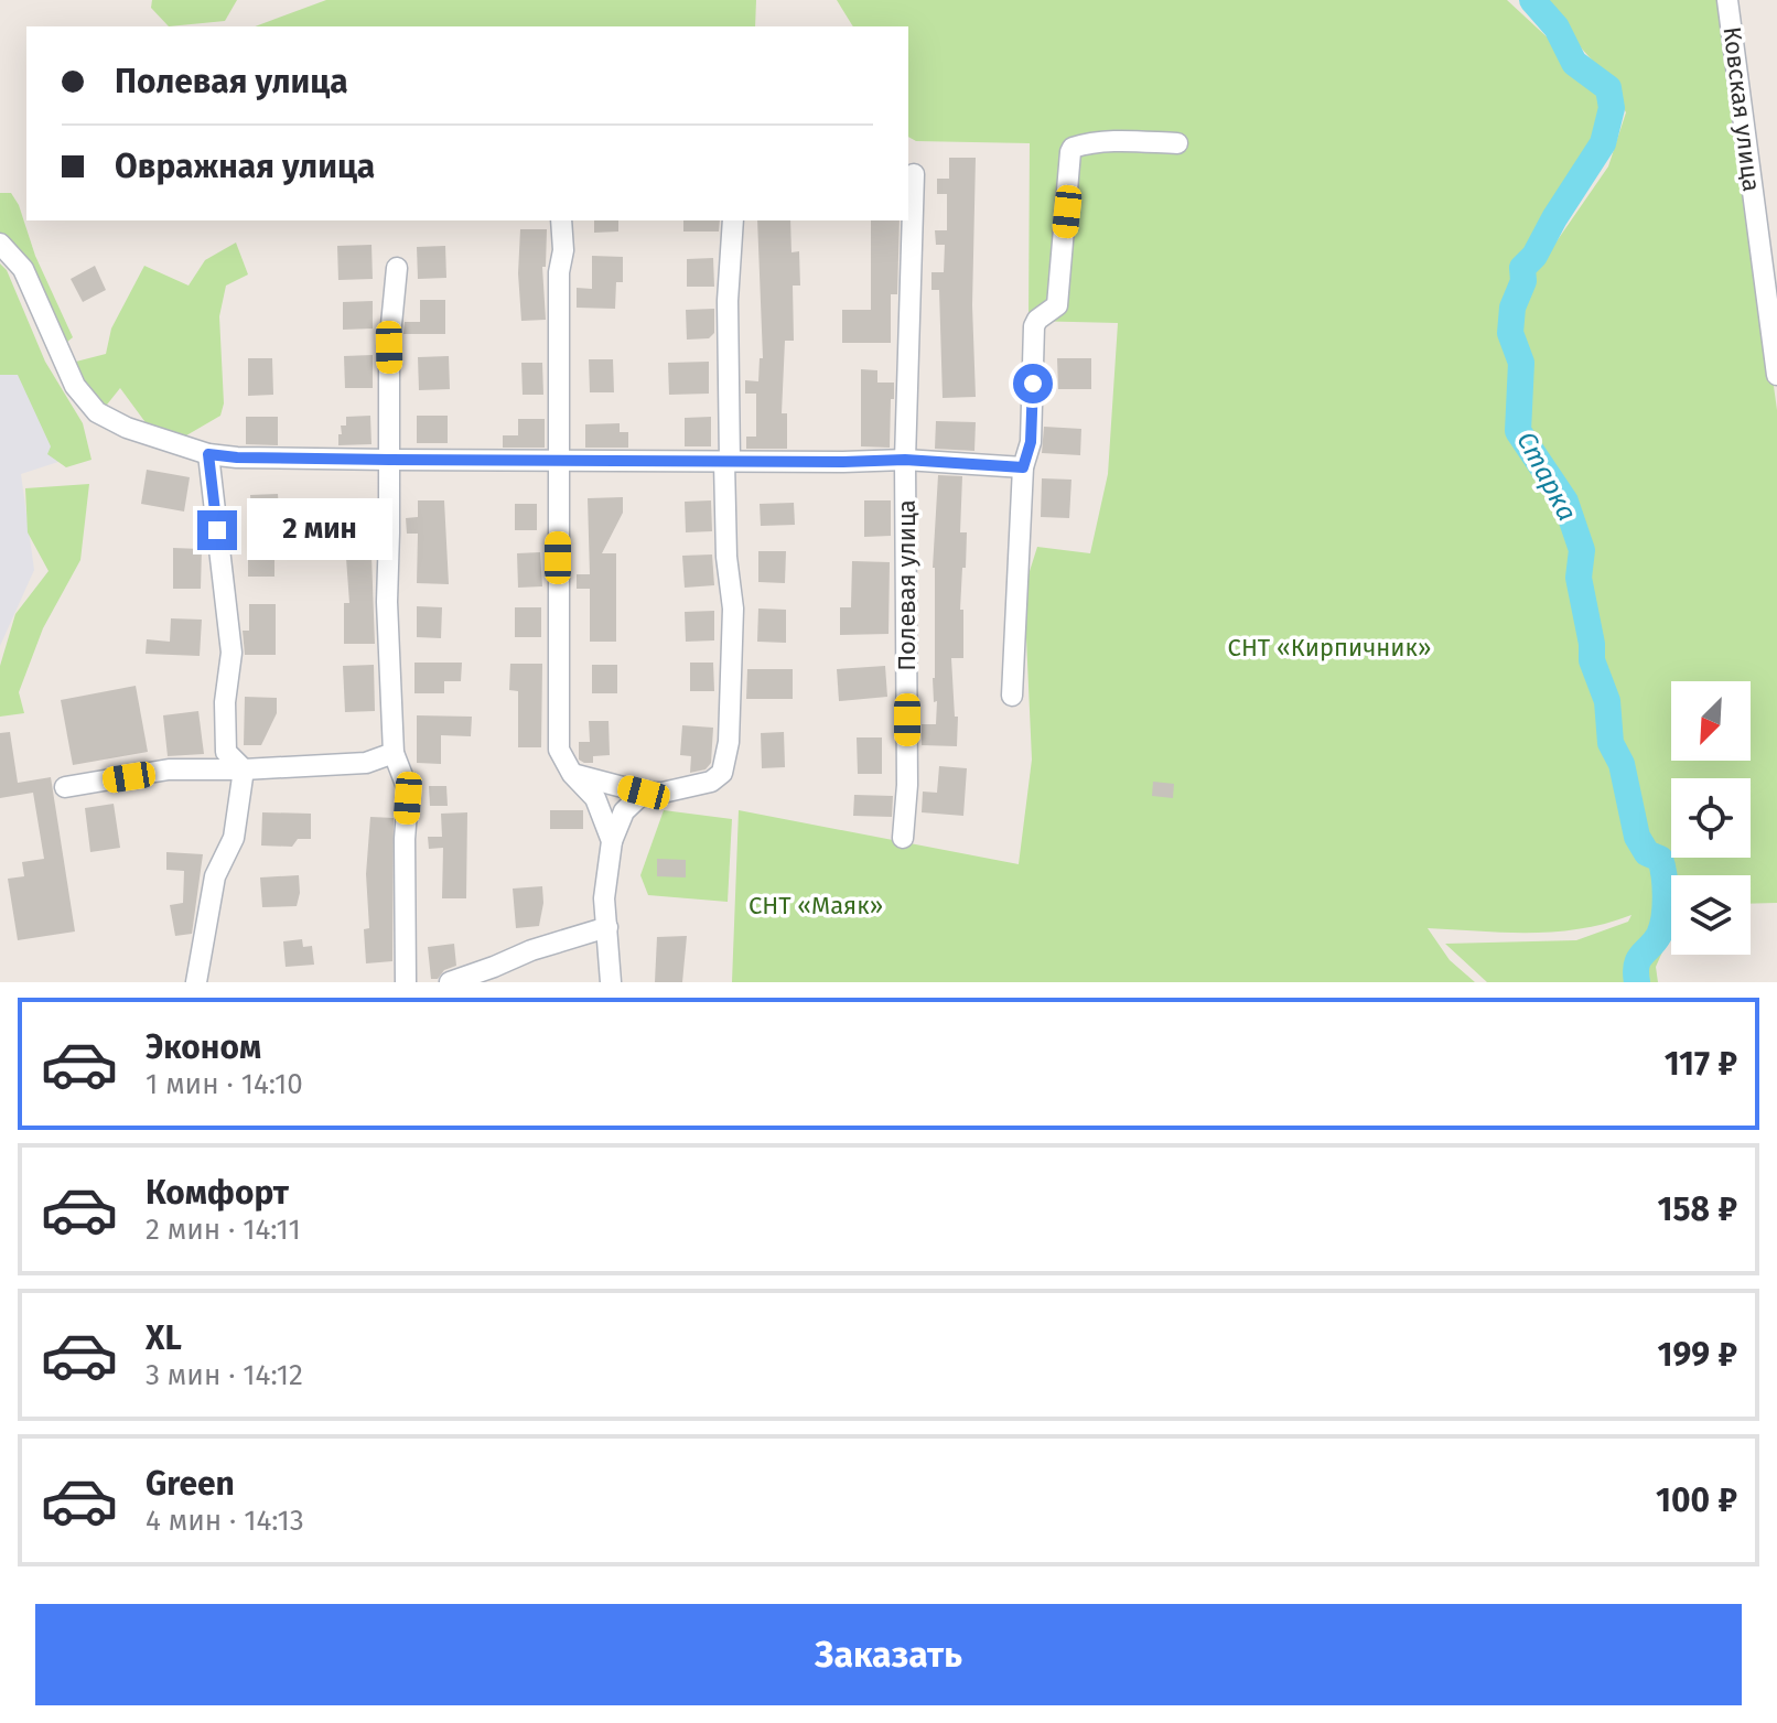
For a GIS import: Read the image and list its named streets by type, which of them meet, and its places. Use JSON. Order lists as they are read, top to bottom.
{
  "streets": {
    "street": ["Ковская улица", "Полевая улица"]
  },
  "water": ["Старка"],
  "parks": ["СНТ «Кирпичник»", "СНТ «Маяк»"],
  "north": "bottom left",
  "page": {
    "banner": ["Полевая улица", "Овражная улица"],
    "bubble": "2 мин",
    "list": [
      {
        "name": "Эконом",
        "note": "1 мин · 14:10",
        "value": "117 ₽"
      },
      {
        "name": "Комфорт",
        "note": "2 мин · 14:11",
        "value": "158 ₽"
      },
      {
        "name": "XL",
        "note": "3 мин · 14:12",
        "value": "199 ₽"
      },
      {
        "name": "Green",
        "note": "4 мин · 14:13",
        "value": "100 ₽"
      }
    ],
    "buttons": "Заказать"
  }
}
